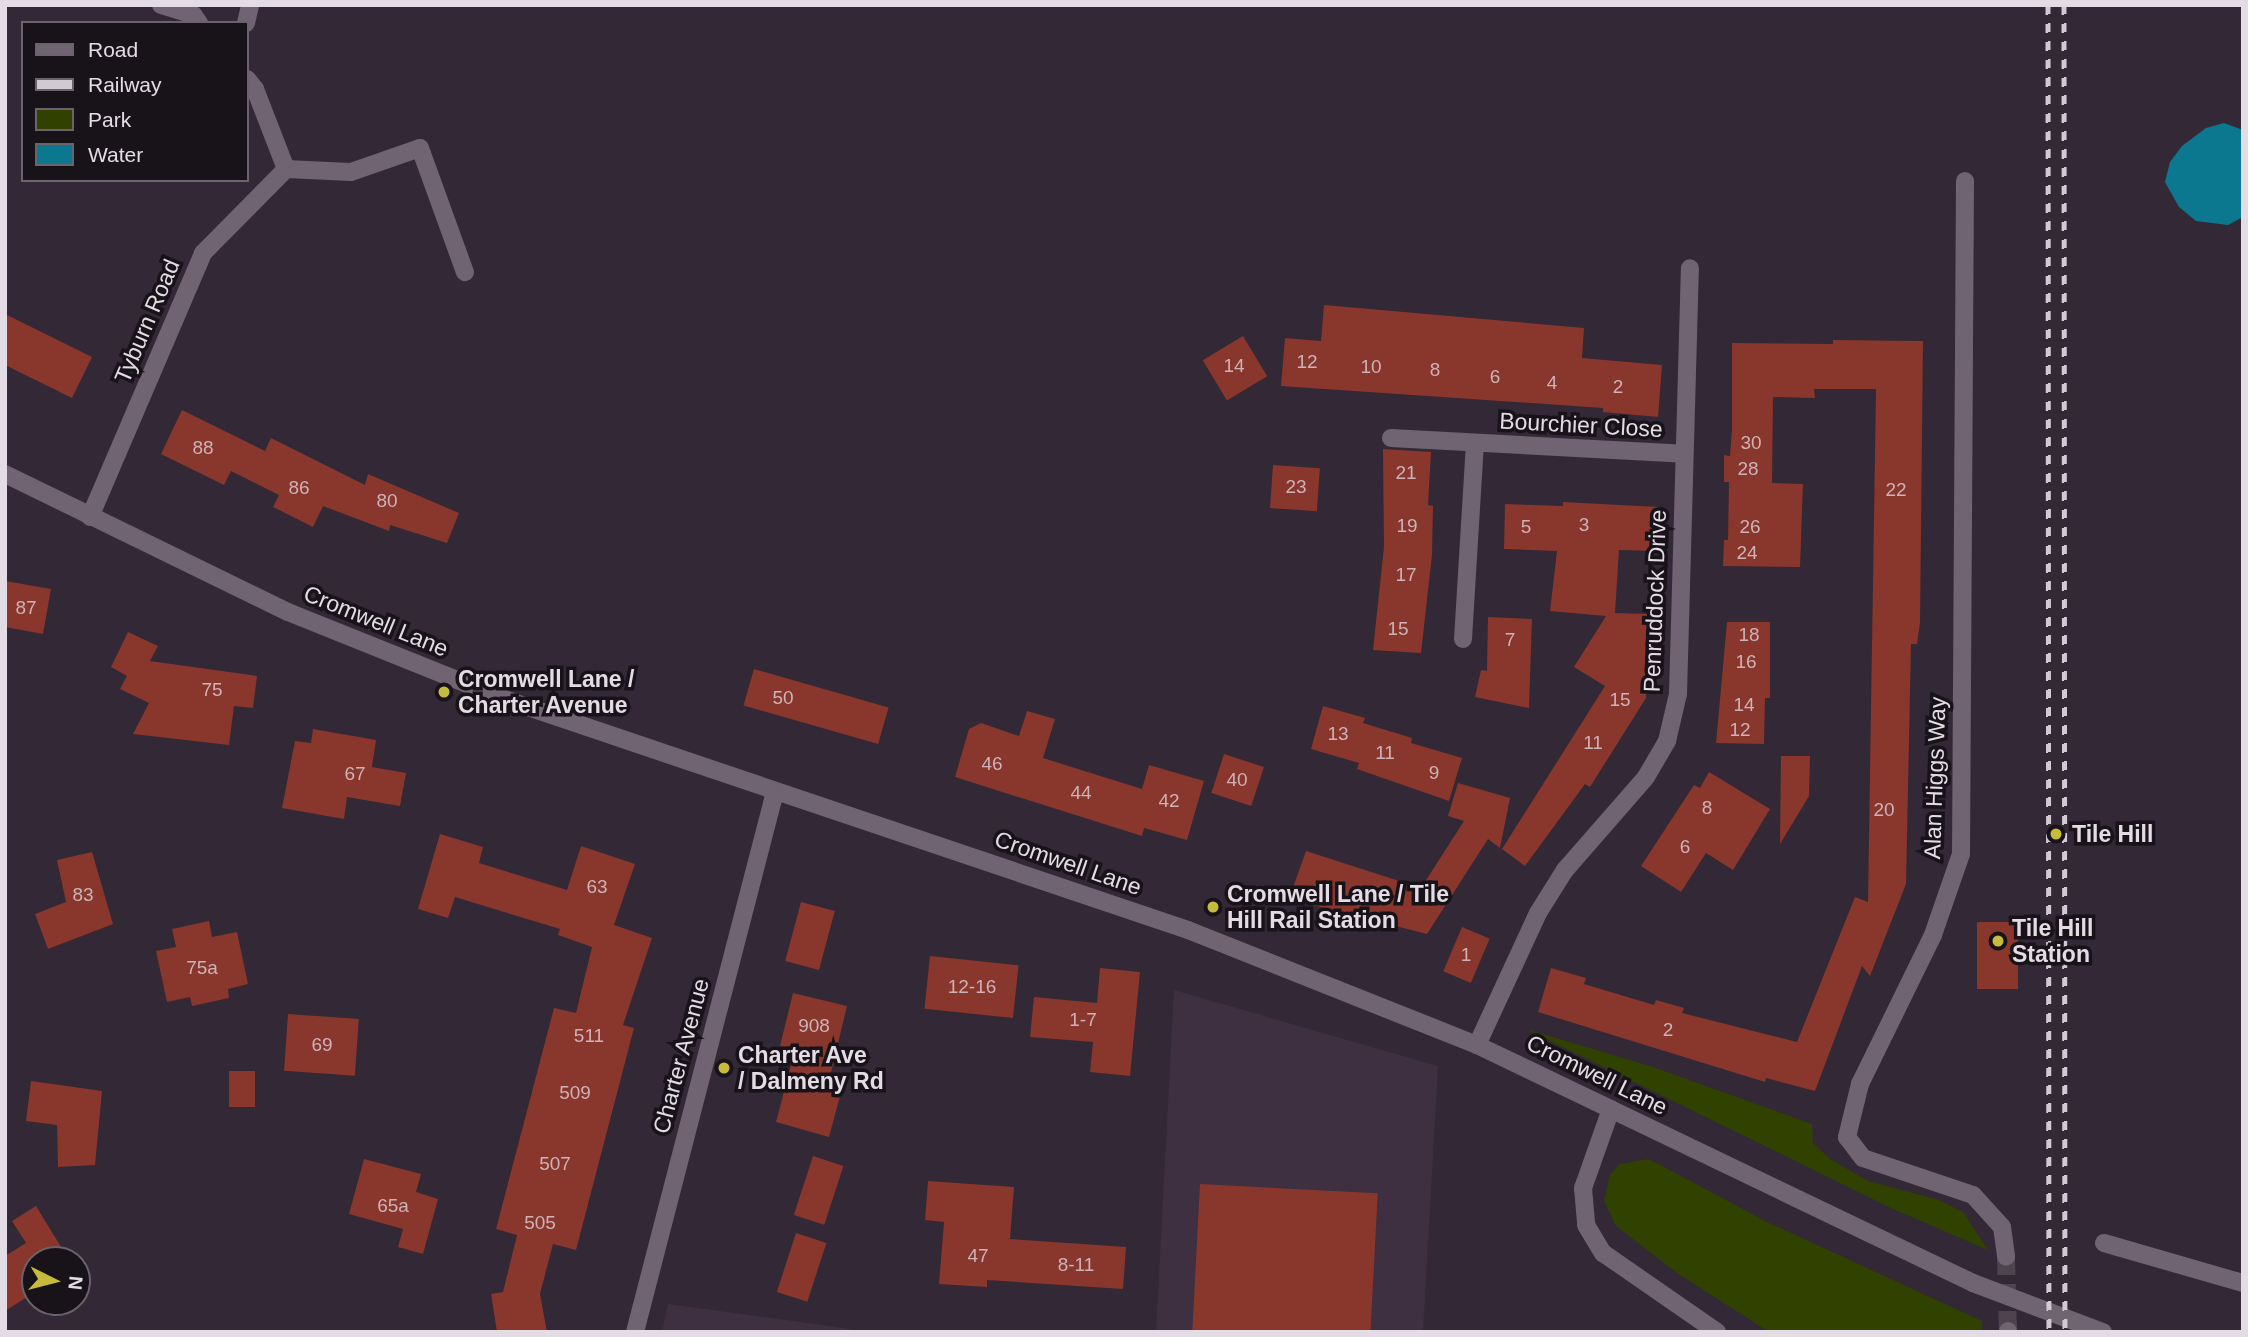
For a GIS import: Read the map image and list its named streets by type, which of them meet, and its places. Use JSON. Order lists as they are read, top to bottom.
{
  "streets": {
    "street": [
      "Tyburn Road",
      "Bourchier Close",
      "Penruddock Drive",
      "Cromwell Lane",
      "Alan Higgs Way",
      "Charter Avenue"
    ]
  },
  "crossings": [
    ["Tyburn Road", "Cromwell Lane"],
    ["Bourchier Close", "Penruddock Drive"],
    ["Penruddock Drive", "Cromwell Lane"],
    ["Cromwell Lane", "Charter Avenue"]
  ],
  "places": [
    "Cromwell Lane / Charter Avenue",
    "Tile Hill",
    "Cromwell Lane / Tile Hill Rail Station",
    "Tile Hill Station",
    "Charter Ave / Dalmeny Rd"
  ],
  "house_numbers": [
    "12",
    "14",
    "10",
    "8",
    "6",
    "4",
    "2",
    "30",
    "88",
    "28",
    "21",
    "23",
    "86",
    "22",
    "80",
    "3",
    "19",
    "5",
    "26",
    "24",
    "17",
    "87",
    "15",
    "18",
    "7",
    "16",
    "75",
    "50",
    "15",
    "14",
    "12",
    "13",
    "11",
    "11",
    "46",
    "9",
    "67",
    "40",
    "44",
    "42",
    "8",
    "20",
    "6",
    "63",
    "83",
    "1",
    "75a",
    "12-16",
    "1-7",
    "908",
    "2",
    "511",
    "69",
    "509",
    "507",
    "65a",
    "505",
    "47",
    "8-11"
  ],
  "legend": [
    "Road",
    "Railway",
    "Park",
    "Water"
  ],
  "north": "right"
}
